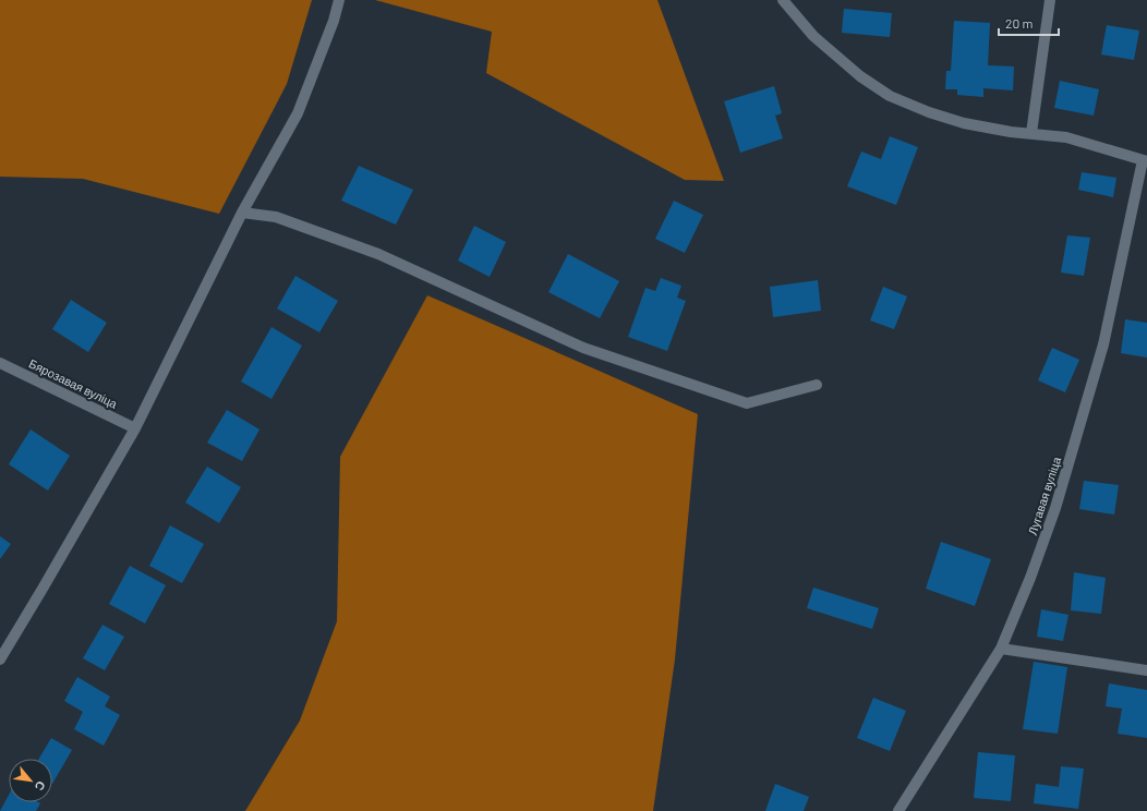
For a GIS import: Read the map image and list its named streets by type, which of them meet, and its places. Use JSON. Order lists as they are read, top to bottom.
{
  "streets": {
    "street": ["Бярозавая вуліца", "Лугавая вуліца"]
  },
  "scale_bar": "20 m",
  "north": "bottom right"
}
